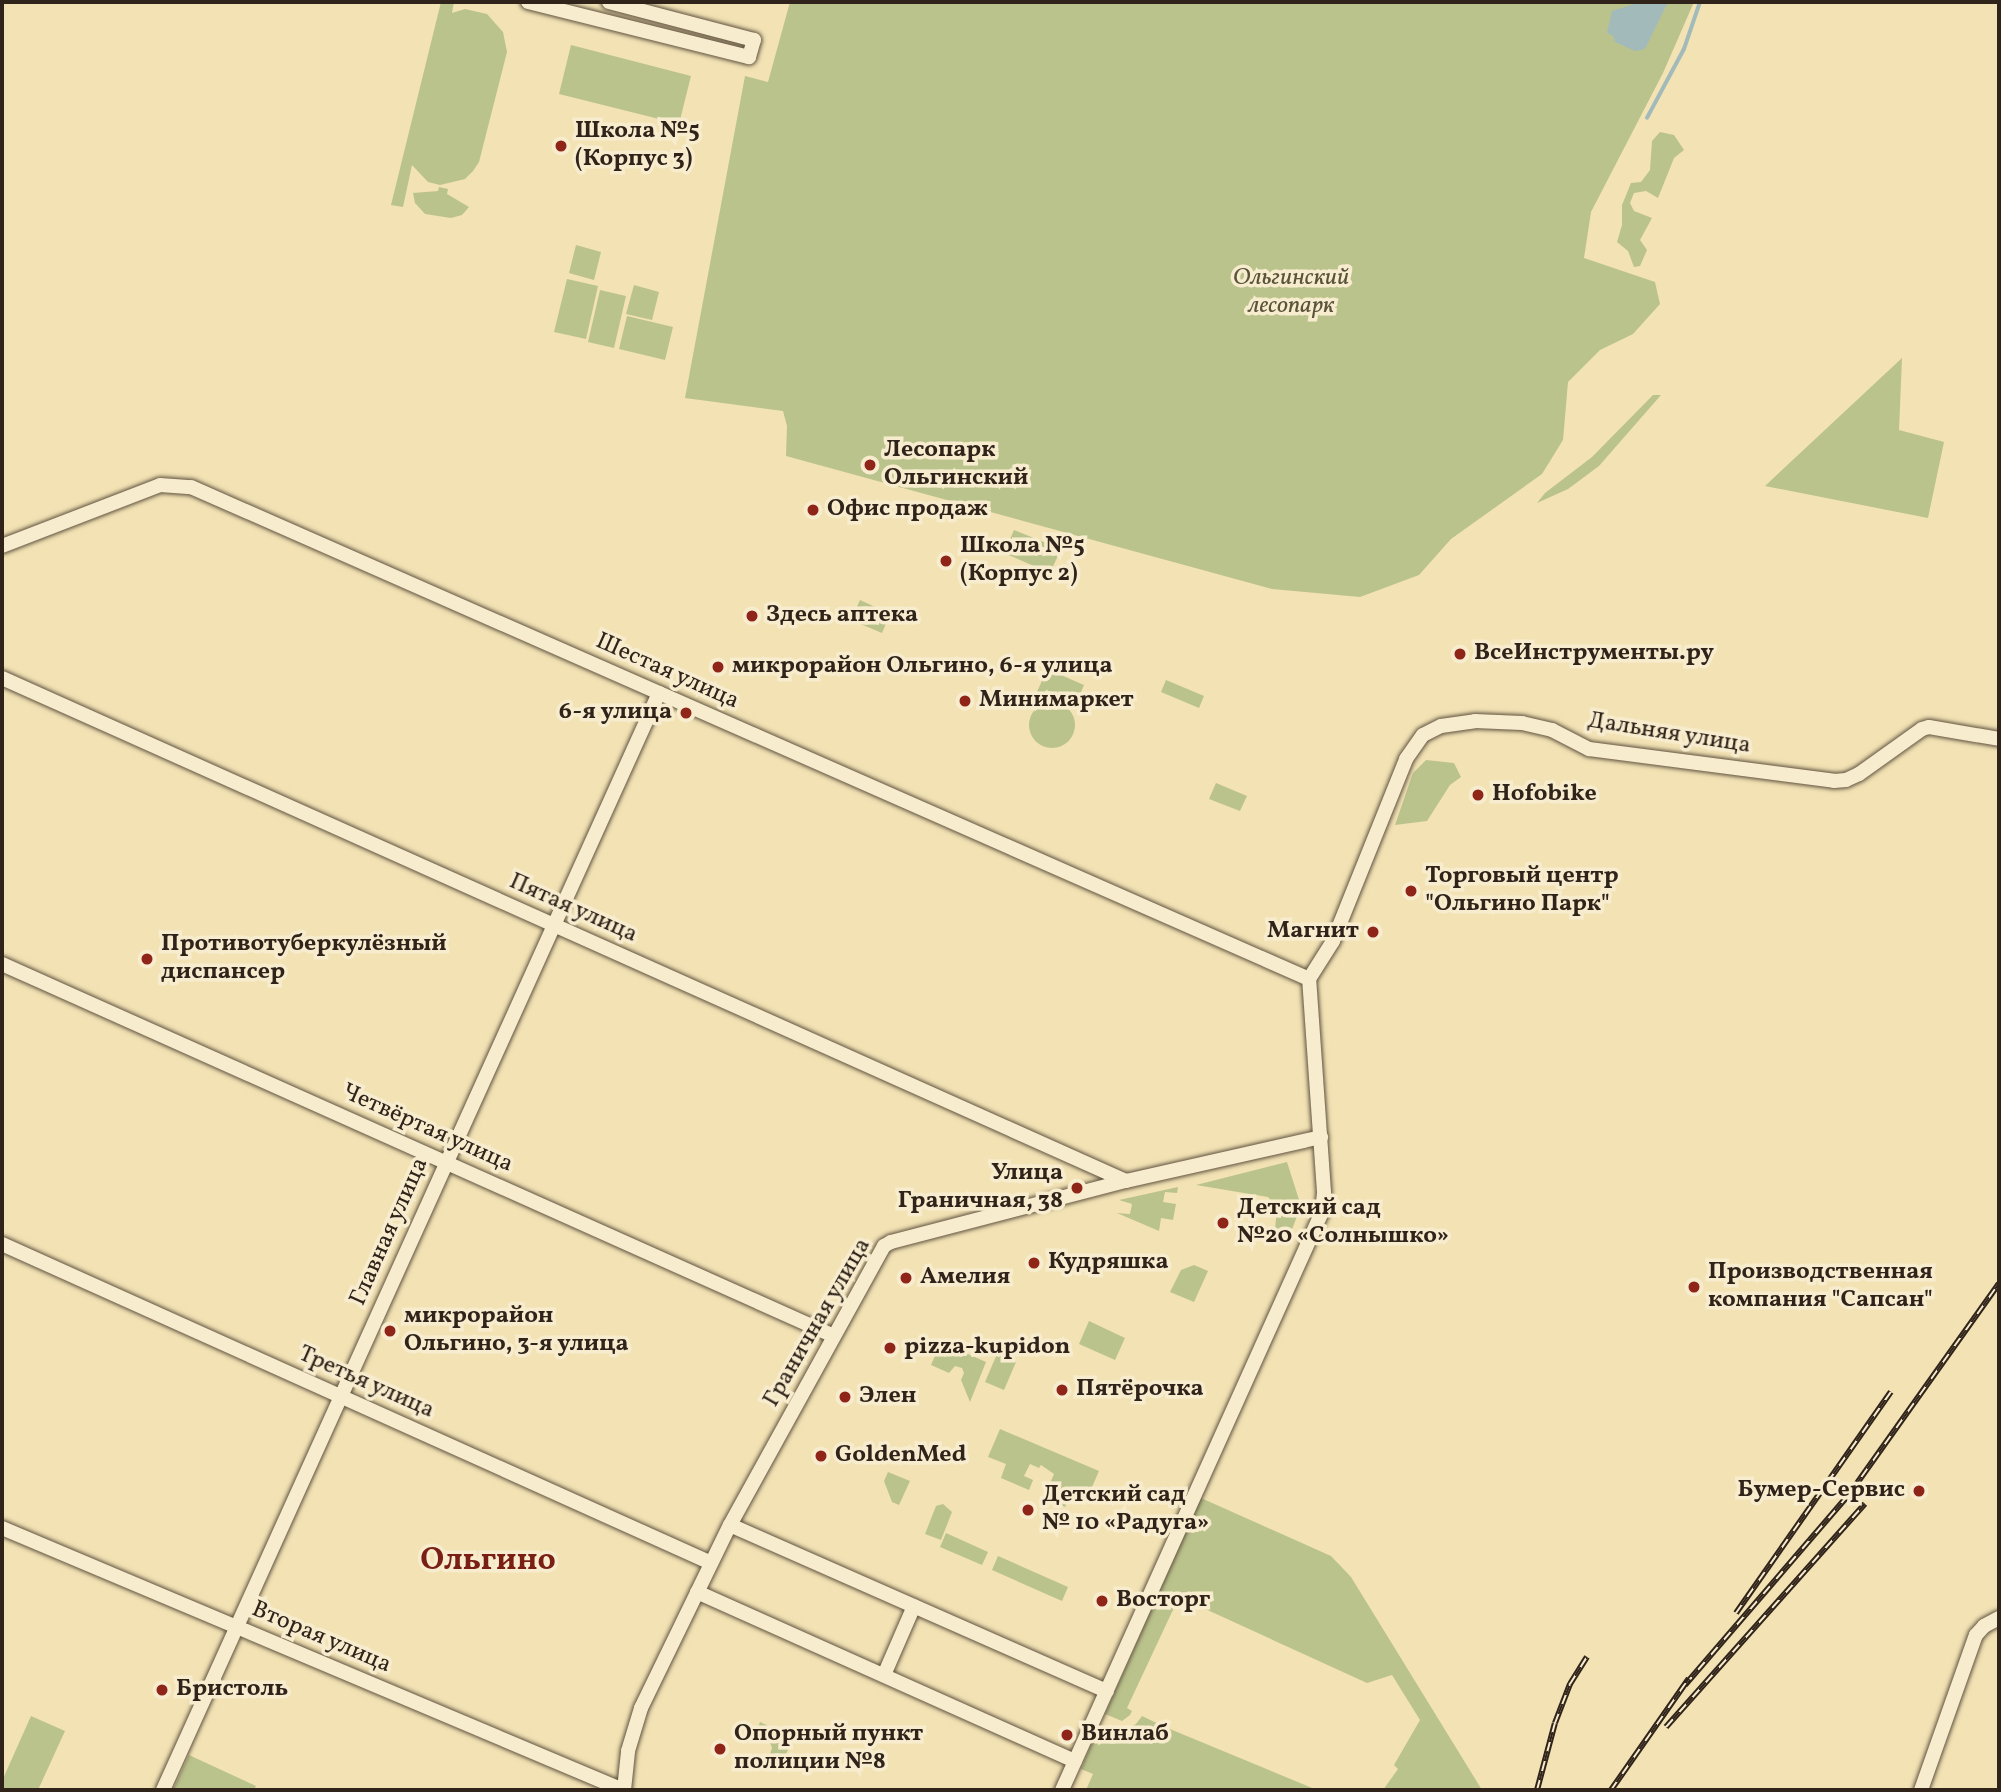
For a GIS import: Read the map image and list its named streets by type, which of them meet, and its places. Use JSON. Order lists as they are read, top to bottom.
{
  "streets": {
    "street": [
      "Шестая улица",
      "Дальняя улица",
      "Пятая улица",
      "Четвёртая улица",
      "Главная улица",
      "Граничная улица",
      "Третья улица",
      "Вторая улица"
    ]
  },
  "crossings": [
    ["Шестая улица", "Дальняя улица"],
    ["Шестая улица", "Главная улица"],
    ["Пятая улица", "Главная улица"],
    ["Пятая улица", "Граничная улица"],
    ["Четвёртая улица", "Главная улица"],
    ["Четвёртая улица", "Граничная улица"],
    ["Главная улица", "Третья улица"],
    ["Главная улица", "Вторая улица"],
    ["Граничная улица", "Третья улица"],
    ["Граничная улица", "Вторая улица"]
  ],
  "districts": ["Ольгино"],
  "parks": ["Ольгинский лесопарк"],
  "places": [
    "Школа №5 (Корпус 3)",
    "Лесопарк Ольгинский",
    "Офис продаж",
    "Школа №5 (Корпус 2)",
    "Здесь аптека",
    "ВсеИнструменты.ру",
    "микрорайон Ольгино, 6-я улица",
    "Минимаркет",
    "6-я улица",
    "Hofobike",
    "Торговый центр \"Ольгино Парк\"",
    "Магнит",
    "Противотуберкулёзный диспансер",
    "Улица Граничная, 38",
    "Детский сад №20 «Солнышко»",
    "Кудряшка",
    "Амелия",
    "Производственная компания \"Сапсан\"",
    "микрорайон Ольгино, 3-я улица",
    "pizza-kupidon",
    "Пятёрочка",
    "Элен",
    "GoldenMed",
    "Бумер-Сервис",
    "Детский сад № 10 «Радуга»",
    "Восторг",
    "Бристоль",
    "Винлаб",
    "Опорный пункт полиции №8"
  ]
}
